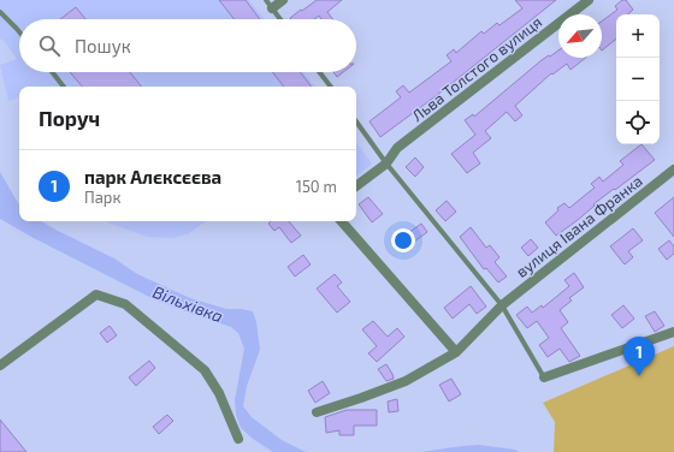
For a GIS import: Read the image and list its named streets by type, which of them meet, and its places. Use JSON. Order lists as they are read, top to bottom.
{
  "streets": {
    "street": ["Льва Толстого вулиця", "вулиця Івана Франка"]
  },
  "water": ["Вільхівка"],
  "north": "bottom left",
  "page": {
    "map_buttons": ["+", "−"],
    "search": "Пошук",
    "heading": "Поруч",
    "list": [
      {
        "mark": "1",
        "name": "парк Алєксєєва",
        "note": "Парк",
        "value": "150 m"
      }
    ],
    "pins": "1"
  }
}
